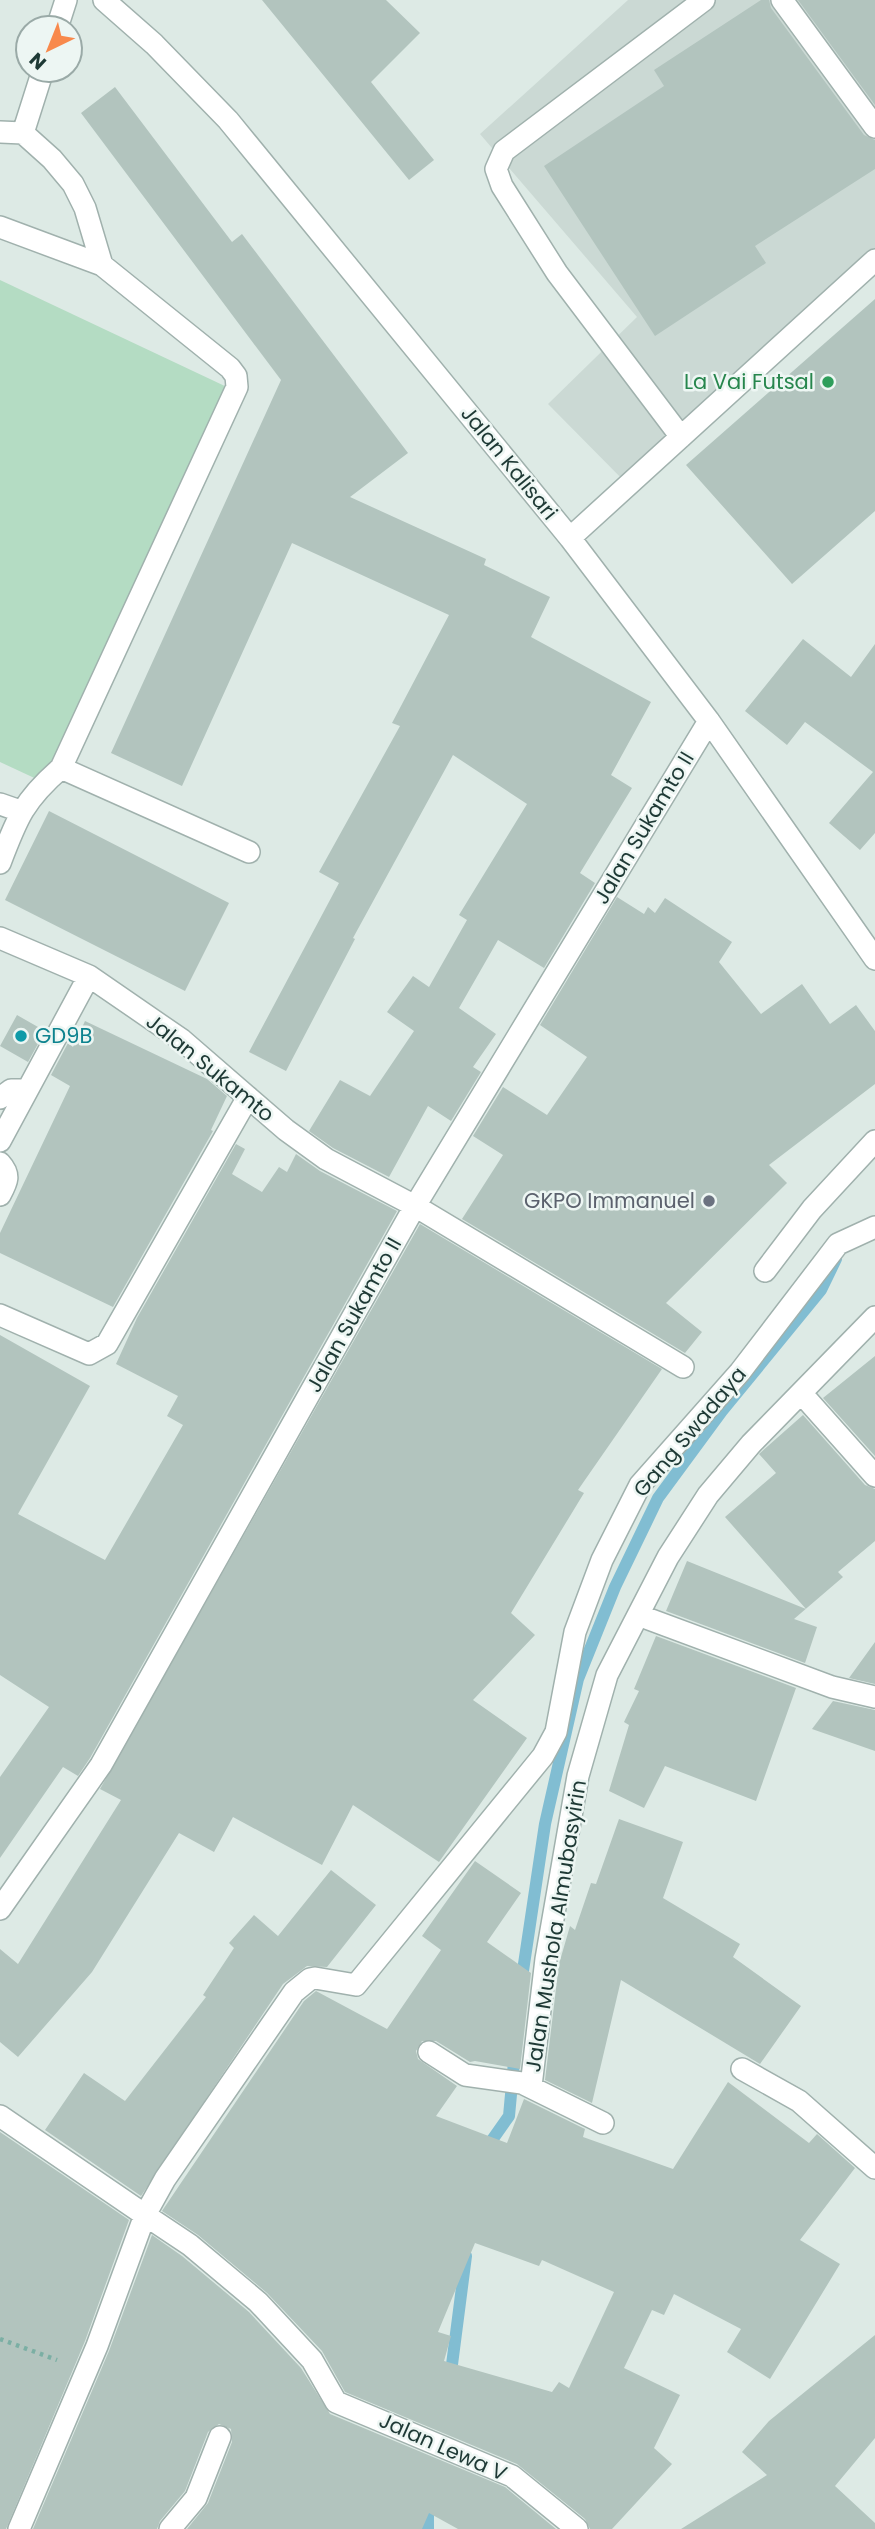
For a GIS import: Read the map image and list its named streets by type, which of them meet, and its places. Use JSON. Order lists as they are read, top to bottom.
{
  "streets": {
    "street": [
      "Jalan Kalisari",
      "Jalan Sukamto II",
      "Jalan Sukamto",
      "Gang Swadaya",
      "Jalan Mushola Almubasyirin",
      "Jalan Lewa V"
    ]
  },
  "crossings": [
    ["Jalan Kalisari", "Jalan Sukamto II"],
    ["Jalan Sukamto II", "Jalan Sukamto"],
    ["Gang Swadaya", "Jalan Lewa V"]
  ],
  "places": ["La Vai Futsal", "GD9B", "GKPO Immanuel"],
  "north": "bottom left"
}
